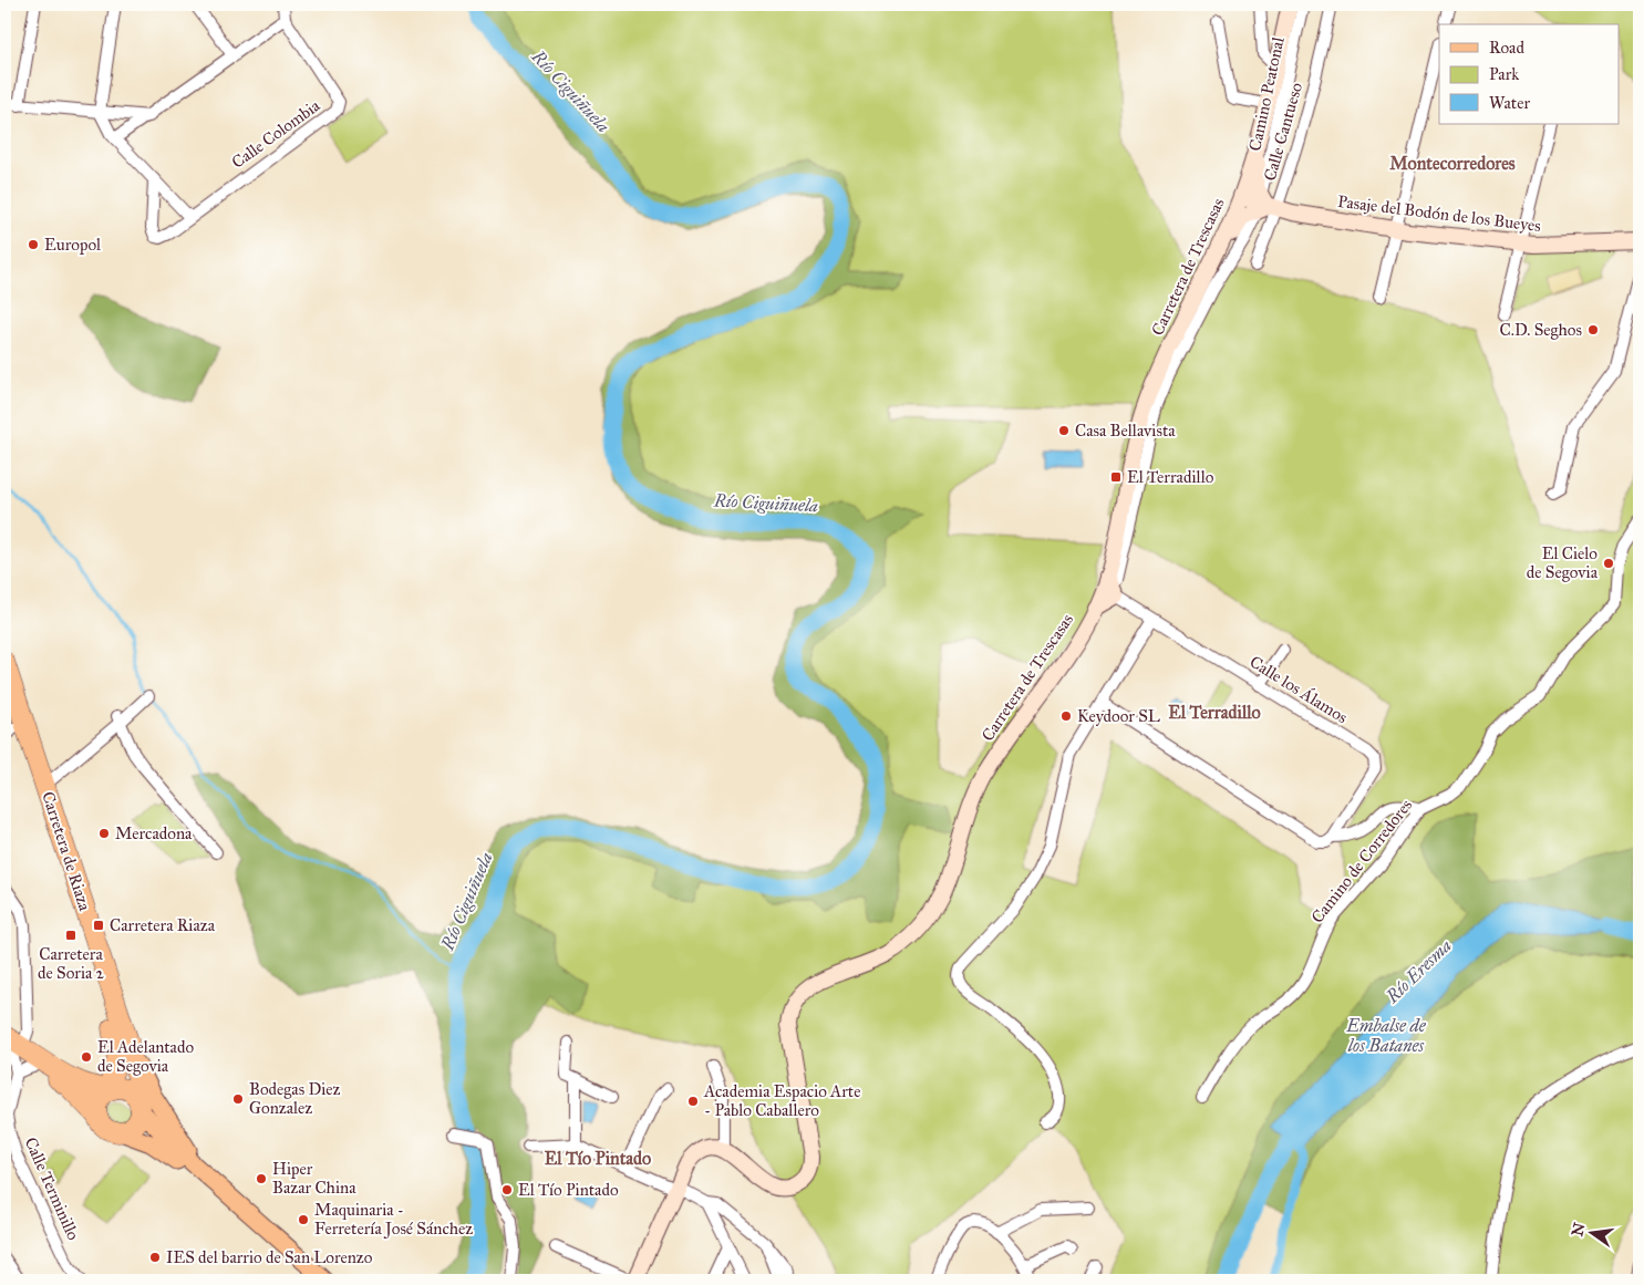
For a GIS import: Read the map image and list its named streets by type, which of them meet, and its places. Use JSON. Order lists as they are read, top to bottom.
{
  "streets": {
    "highway": ["Carretera de Riaza"],
    "street": [
      "Camino Peatonal",
      "Calle Cantueso",
      "Calle Colombia",
      "Pasaje del Bodón de los Bueyes",
      "Carretera de Trescasas",
      "Calle los Álamos",
      "Camino de Corredores",
      "Calle Terminillo"
    ]
  },
  "crossings": [
    ["Calle Cantueso", "Pasaje del Bodón de los Bueyes"],
    ["Pasaje del Bodón de los Bueyes", "Carretera de Trescasas"],
    ["Carretera de Trescasas", "Calle los Álamos"]
  ],
  "districts": ["Montecorredores", "El Terradillo", "El Tío Pintado"],
  "water": ["Río Ciguiñuela", "Río Eresma", "Embalse de los Batanes"],
  "places": {
    "other": [
      "Europol",
      "C.D. Seghos",
      "Casa Bellavista",
      "El Cielo de Segovia",
      "Keydoor SL",
      "Mercadona",
      "El Adelantado de Segovia",
      "Bodegas Diez Gonzalez",
      "Academia Espacio Arte - Pablo Caballero",
      "Hiper Bazar China",
      "El Tío Pintado",
      "Maquinaria - Ferretería José Sánchez",
      "IES del barrio de San Lorenzo"
    ],
    "transit": ["El Terradillo", "Carretera Riaza", "Carretera de Soria 2"]
  },
  "legend": ["Road", "Park", "Water"],
  "north": "left"
}
